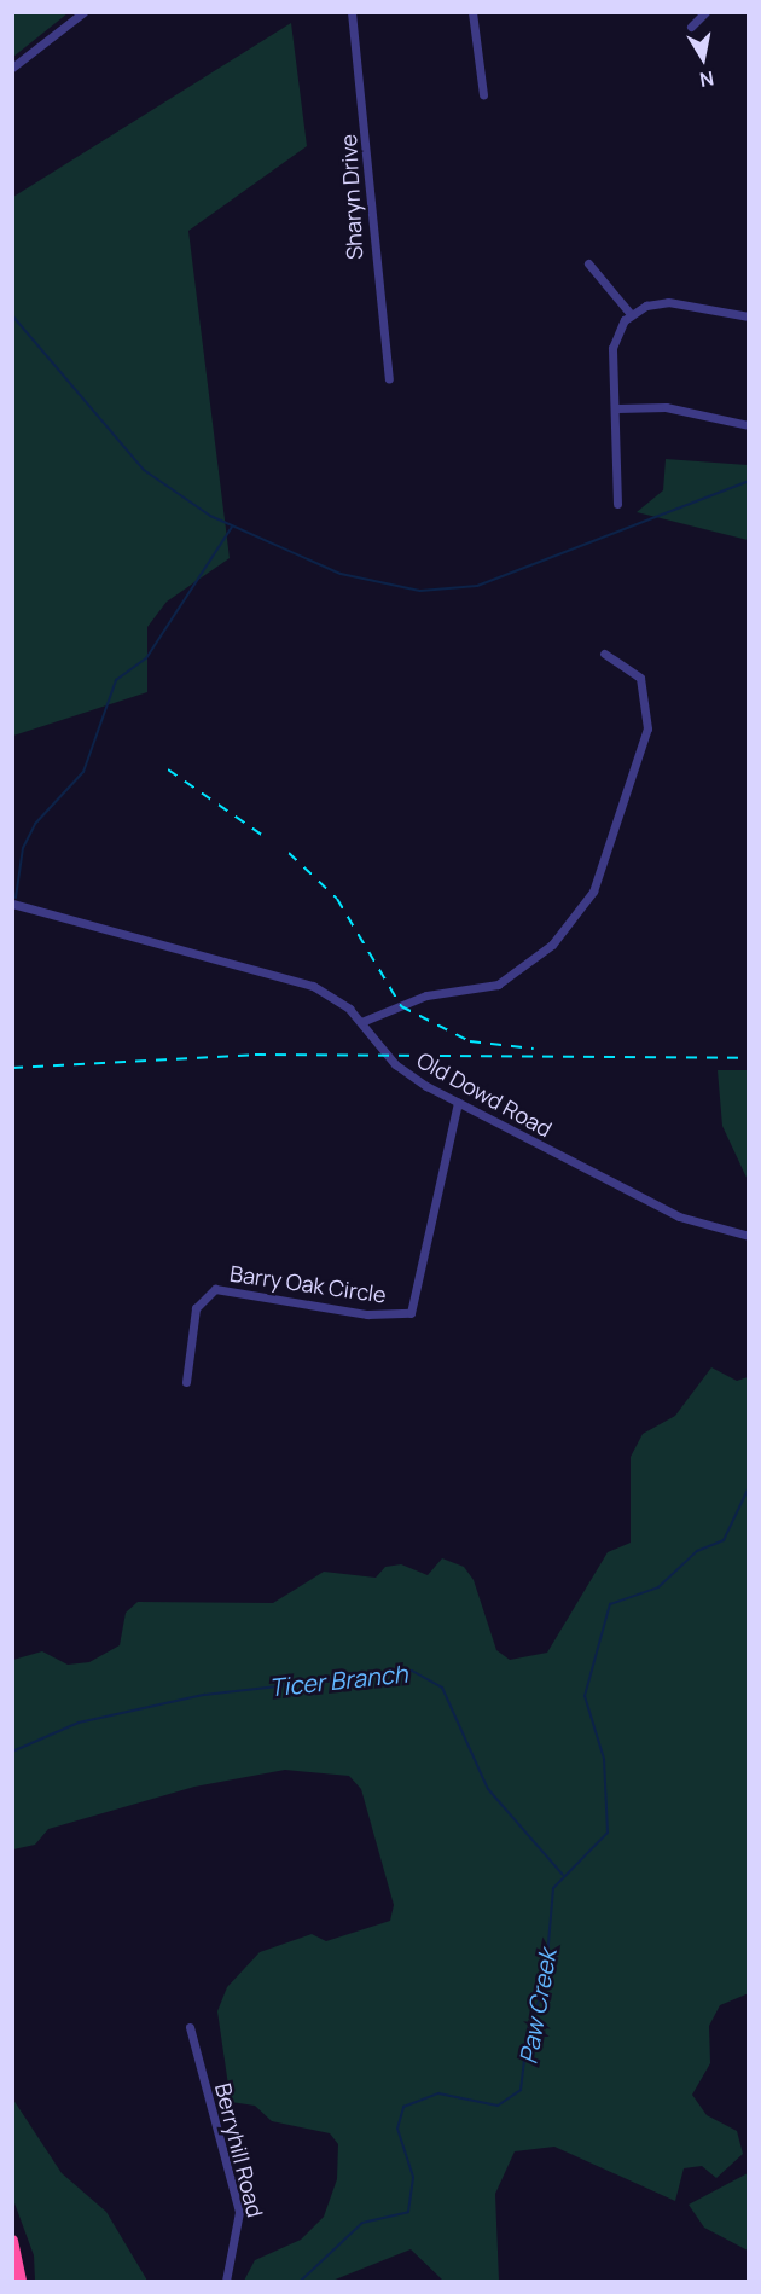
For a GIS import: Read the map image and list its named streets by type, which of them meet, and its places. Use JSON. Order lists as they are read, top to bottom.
{
  "streets": {
    "street": [
      "Sharyn Drive",
      "Old Dowd Road",
      "Barry Oak Circle",
      "Berryhill Road"
    ]
  },
  "crossings": [
    ["Old Dowd Road", "Barry Oak Circle"]
  ],
  "water": ["Ticer Branch", "Paw Creek"],
  "north": "bottom"
}
